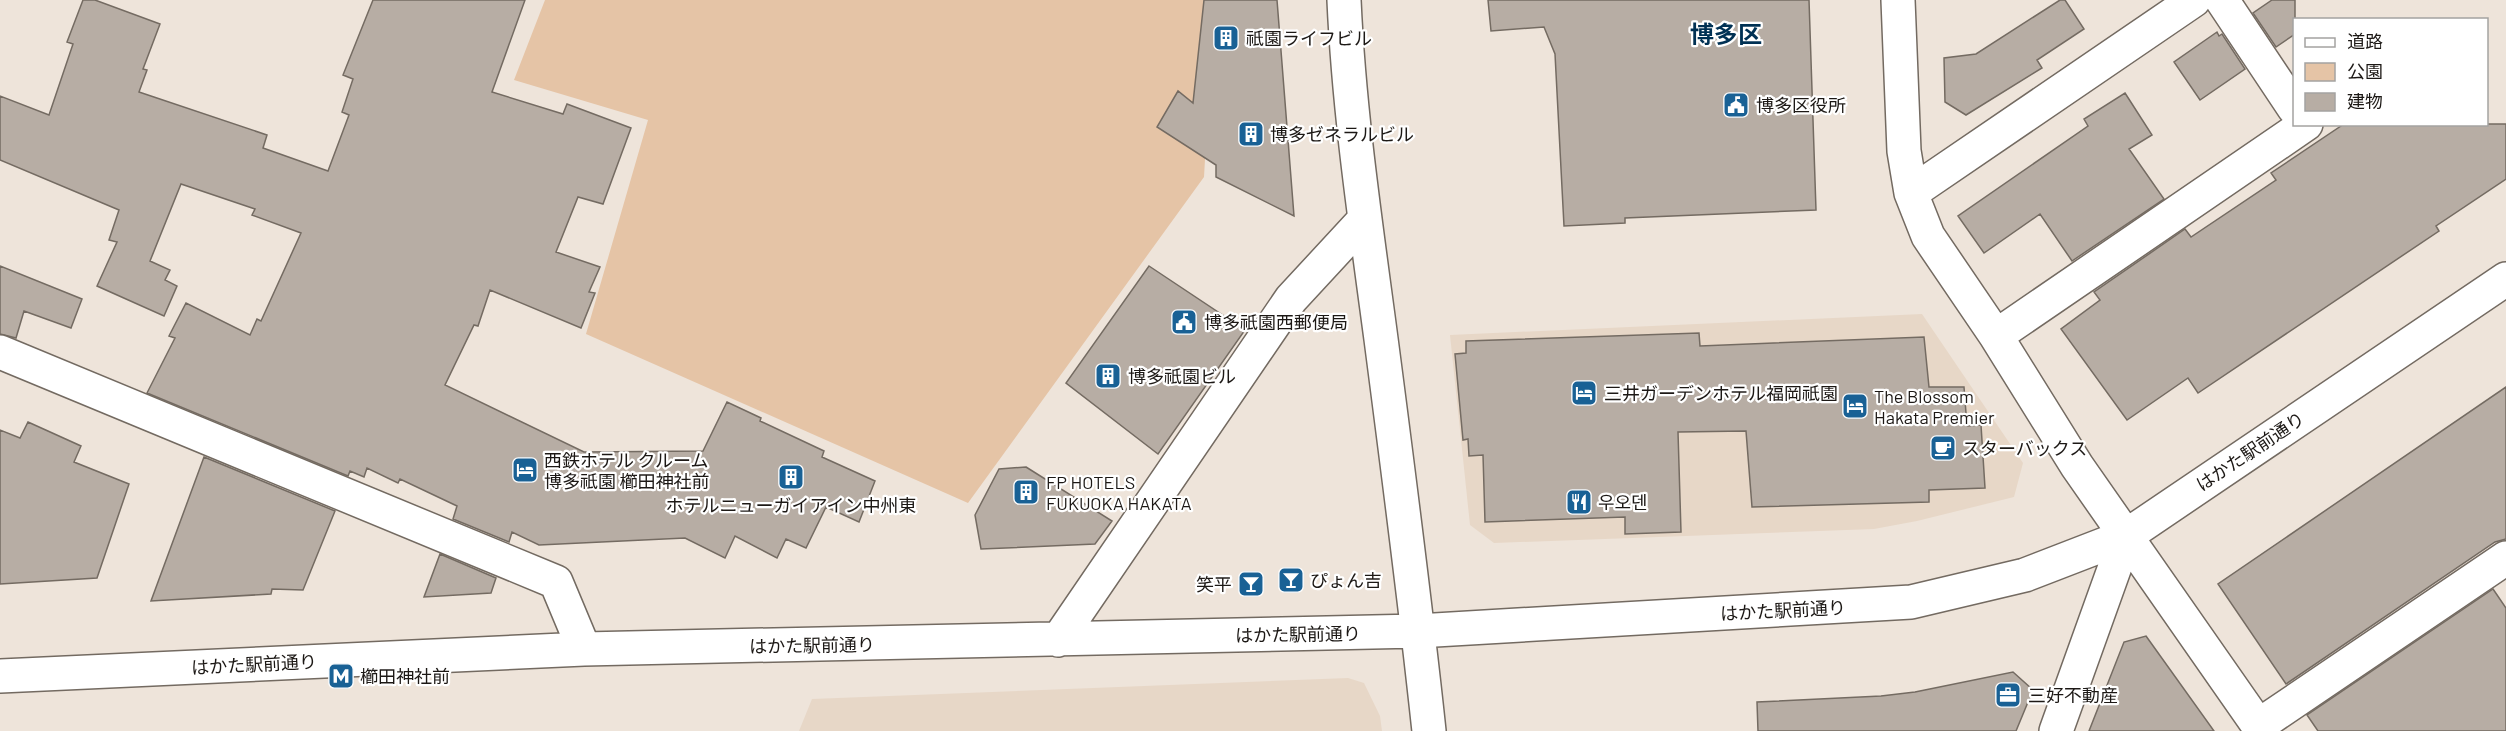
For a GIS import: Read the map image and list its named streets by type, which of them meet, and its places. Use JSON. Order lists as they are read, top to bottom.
{
  "streets": {
    "street": ["はかた駅前通り"]
  },
  "districts": ["博多区"],
  "places": {
    "building": [
      "祇園ライフビル",
      "博多ゼネラルビル",
      "博多祇園ビル",
      "ホテルニューガイアイン中州東",
      "FP HOTELS FUKUOKA HAKATA"
    ],
    "public building": ["博多区役所", "博多祇園西郵便局"],
    "hotel": ["三井ガーデンホテル福岡祇園", "The Blossom Hakata Premier", "西鉄ホテル クルーム 博多祇園 櫛田神社前"],
    "cafe": ["スターバックス"],
    "restaurant": ["우오덴"],
    "bar": ["ぴょん吉", "笑平"],
    "metro station": ["櫛田神社前"],
    "office": ["三好不動産"]
  },
  "legend": ["道路", "公園", "建物"]
}
